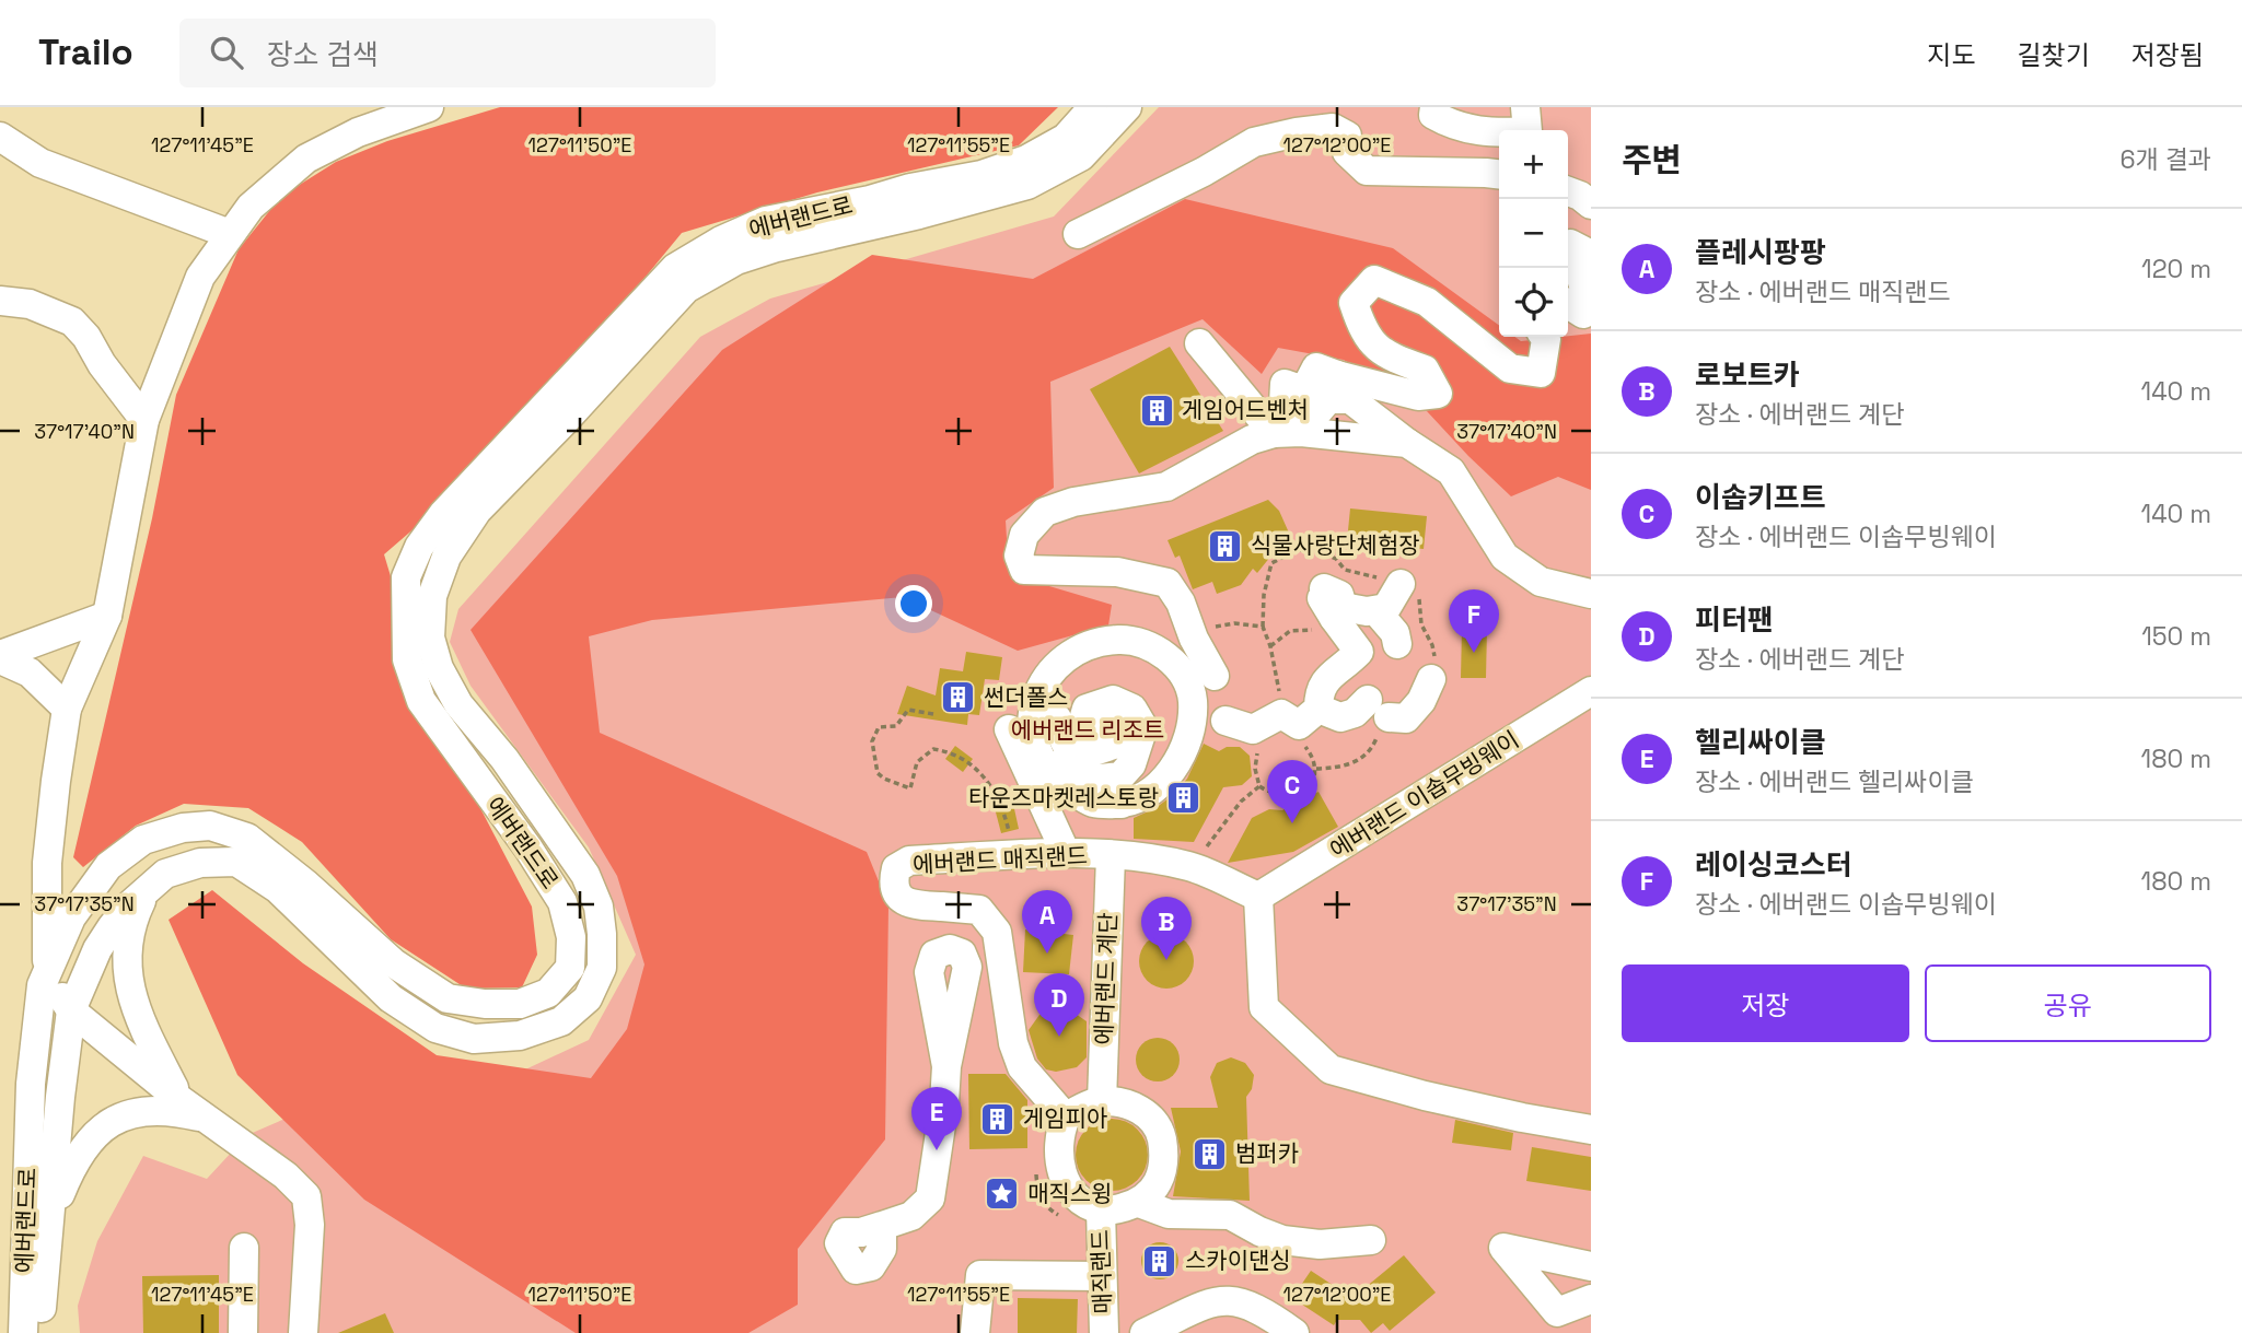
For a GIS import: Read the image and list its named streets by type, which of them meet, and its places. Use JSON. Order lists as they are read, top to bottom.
{
  "streets": {
    "street": [
      "에버랜드로",
      "에버랜드 이솝무빙웨이",
      "에버랜드 매직랜드",
      "에버랜드 계단",
      "매직랜드"
    ]
  },
  "crossings": [
    ["에버랜드 이솝무빙웨이", "에버랜드 매직랜드"],
    ["에버랜드 매직랜드", "에버랜드 계단"],
    ["에버랜드 매직랜드", "매직랜드"],
    ["에버랜드 계단", "매직랜드"]
  ],
  "parks": ["에버랜드 리조트"],
  "places": {
    "building": [
      "게임어드벤처",
      "식물사랑단체험장",
      "썬더폴스",
      "타운즈마켓레스토랑",
      "게임피아",
      "범퍼카",
      "스카이댄싱"
    ],
    "place": ["매직스윙"]
  },
  "page": {
    "header": "Trailo",
    "search": "장소 검색",
    "nav": ["지도", "길찾기", "저장됨"],
    "heading": ["주변", "6개 결과"],
    "map_buttons": ["+", "−"],
    "list": [
      {
        "mark": "A",
        "name": "플레시팡팡",
        "note": "장소 · 에버랜드 매직랜드",
        "value": "120 m"
      },
      {
        "mark": "B",
        "name": "로보트카",
        "note": "장소 · 에버랜드 계단",
        "value": "140 m"
      },
      {
        "mark": "C",
        "name": "이솝키프트",
        "note": "장소 · 에버랜드 이솝무빙웨이",
        "value": "140 m"
      },
      {
        "mark": "D",
        "name": "피터팬",
        "note": "장소 · 에버랜드 계단",
        "value": "150 m"
      },
      {
        "mark": "E",
        "name": "헬리싸이클",
        "note": "장소 · 에버랜드 헬리싸이클",
        "value": "180 m"
      },
      {
        "mark": "F",
        "name": "레이싱코스터",
        "note": "장소 · 에버랜드 이솝무빙웨이",
        "value": "180 m"
      }
    ],
    "pins": [
      "F",
      "C",
      "A",
      "B",
      "D",
      "E"
    ],
    "buttons": ["저장", "공유"]
  },
  "coordinates": [
    "127°11'45\"E",
    "127°11'50\"E",
    "127°11'55\"E",
    "127°12'00\"E",
    "37°17'40\"N",
    "37°17'35\"N"
  ]
}
